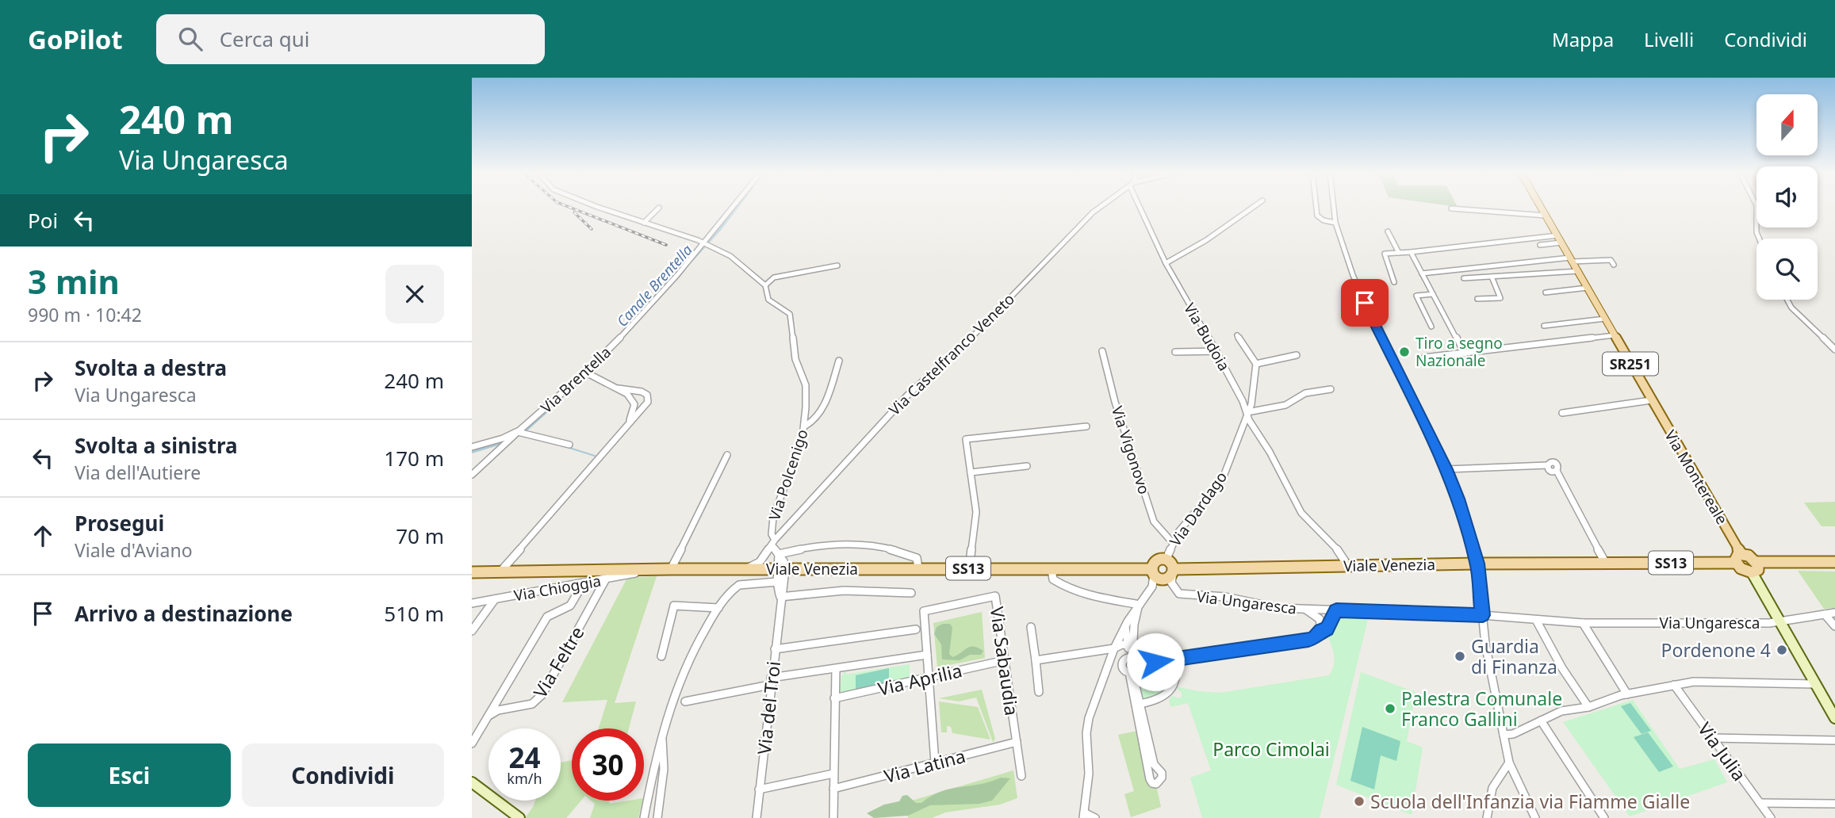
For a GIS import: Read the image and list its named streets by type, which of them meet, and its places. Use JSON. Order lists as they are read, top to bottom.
{
  "streets": {
    "main road": [
      "SR251",
      "Via Montereale",
      "SS13",
      "Viale Venezia"
    ],
    "street": [
      "Via Budoia",
      "Via Castelfranco Veneto",
      "Via Brentella",
      "Via Vigonovo",
      "Via Polcenigo",
      "Via Dardago",
      "Via Chioggia",
      "Via Ungaresca",
      "Via Sabaudia",
      "Via Feltre",
      "Via Aprilia",
      "Via del Troi",
      "Via Julia",
      "Via Latina"
    ]
  },
  "crossings": [
    ["Via Budoia", "Via Dardago"],
    ["Via Budoia", "Viale Venezia"],
    ["Via Castelfranco Veneto", "Via Polcenigo"],
    ["Via Castelfranco Veneto", "Viale Venezia"],
    ["Via Brentella", "Via Polcenigo"],
    ["Via Vigonovo", "Via Dardago"],
    ["Via Dardago", "Viale Venezia"],
    ["Via Dardago", "Via Ungaresca"],
    ["Viale Venezia", "Via Chioggia"],
    ["Viale Venezia", "Via Ungaresca"],
    ["Viale Venezia", "Via del Troi"],
    ["Via Chioggia", "Via Feltre"],
    ["Via Sabaudia", "Via Aprilia"],
    ["Via Sabaudia", "Via Latina"]
  ],
  "water": ["Canale Brentella"],
  "parks": ["Parco Cimolai"],
  "places": [
    "Tiro a segno Nazionale",
    "Pordenone 4",
    "Guardia di Finanza",
    "Palestra Comunale Franco Gallini",
    "Scuola dell'Infanzia via Fiamme Gialle"
  ],
  "north": "top",
  "page": {
    "header": "GoPilot",
    "search": "Cerca qui",
    "nav": ["Mappa", "Livelli", "Condividi"],
    "turn": ["240 m", "Via Ungaresca"],
    "then": "Poi",
    "heading": ["3 min", "990 m · 10:42"],
    "list": [
      {
        "name": "Svolta a destra",
        "note": "Via Ungaresca",
        "value": "240 m"
      },
      {
        "name": "Svolta a sinistra",
        "note": "Via dell'Autiere",
        "value": "170 m"
      },
      {
        "name": "Prosegui",
        "note": "Viale d'Aviano",
        "value": "70 m"
      },
      {
        "name": "Arrivo a destinazione",
        "value": "510 m"
      }
    ],
    "speed": "24 km/h",
    "limit": "30",
    "buttons": ["Esci", "Condividi"]
  }
}
